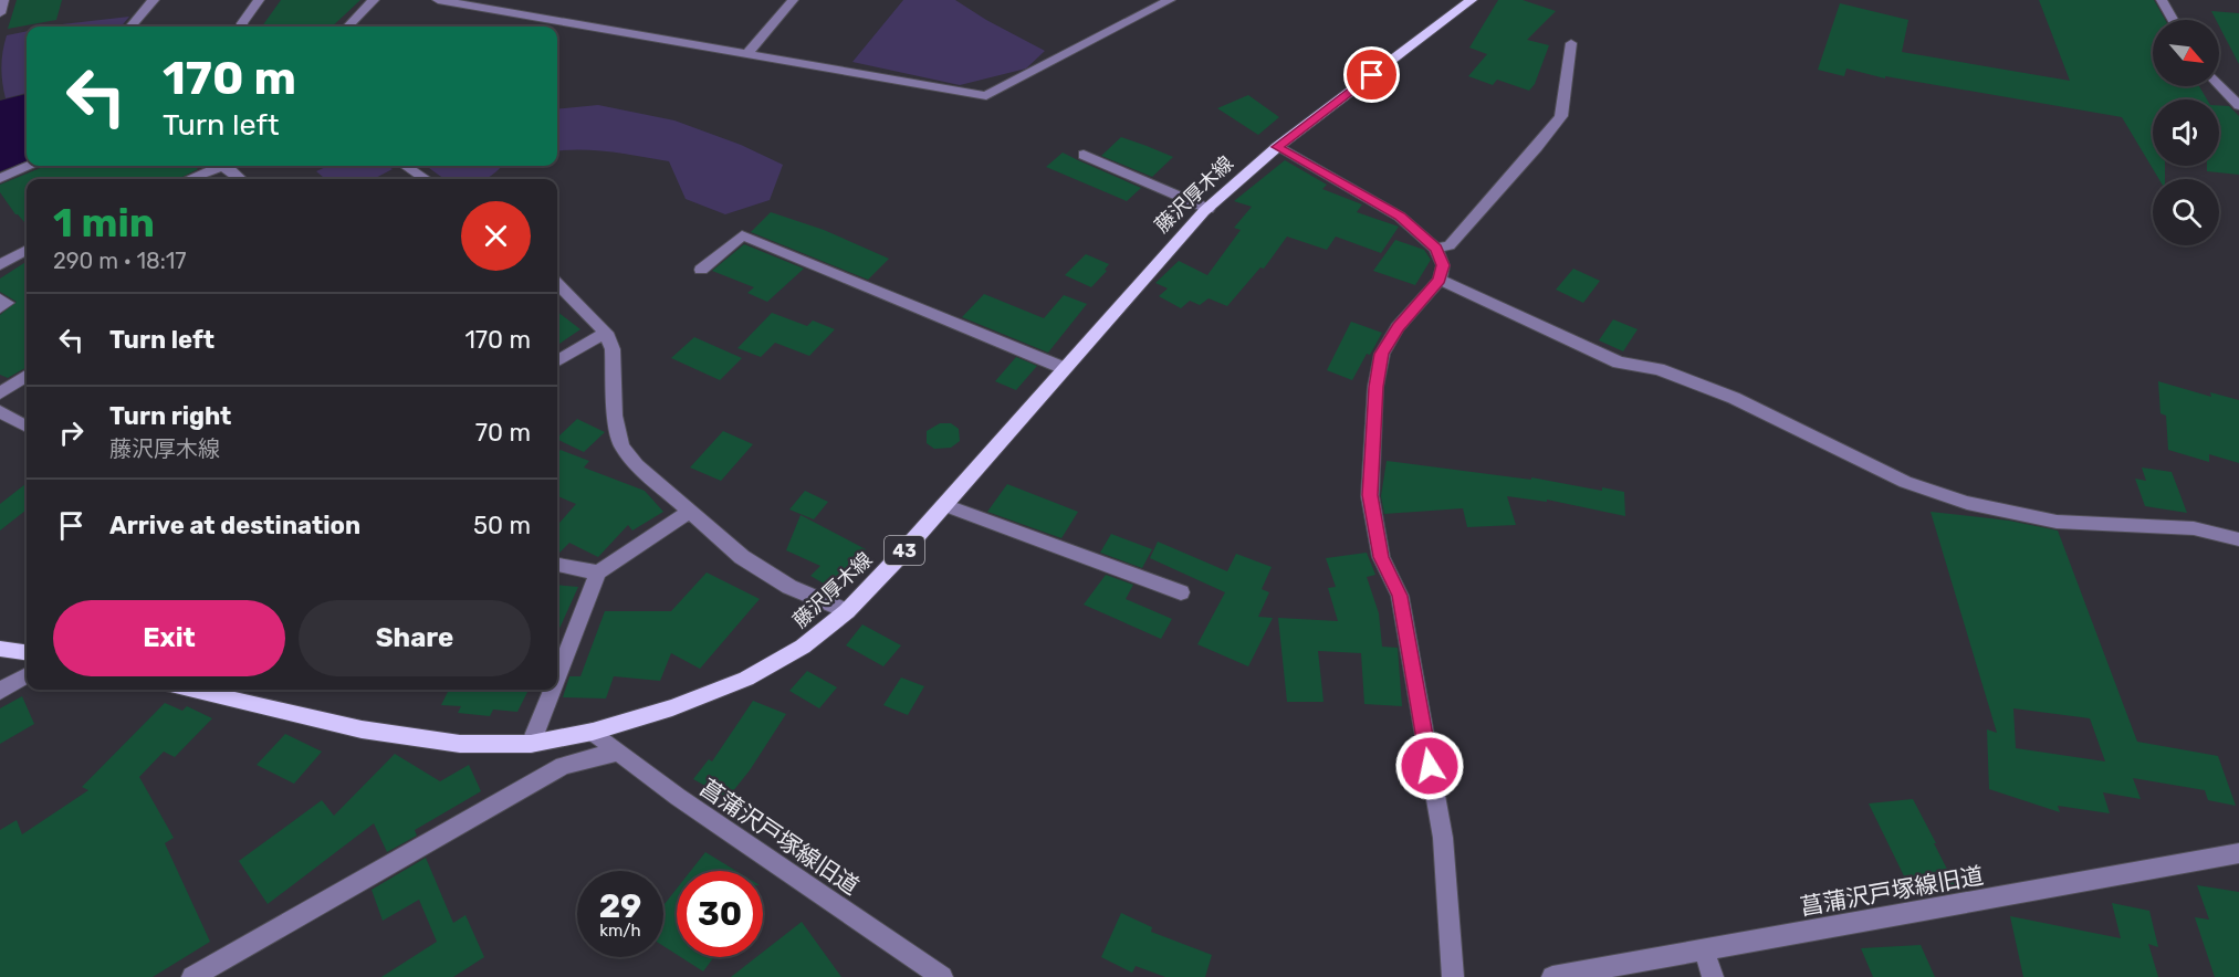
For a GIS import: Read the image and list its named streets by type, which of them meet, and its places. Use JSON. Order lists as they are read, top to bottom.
{
  "streets": {
    "main road": ["藤沢厚木線", "43"],
    "street": ["菖蒲沢戸塚線旧道"]
  },
  "crossings": [
    ["藤沢厚木線", "菖蒲沢戸塚線旧道"]
  ],
  "north": "bottom right",
  "page": {
    "turn": ["170 m", "Turn left"],
    "heading": ["1 min", "290 m · 18:17"],
    "list": [
      {
        "name": "Turn left",
        "value": "170 m"
      },
      {
        "name": "Turn right",
        "note": "藤沢厚木線",
        "value": "70 m"
      },
      {
        "name": "Arrive at destination",
        "value": "50 m"
      }
    ],
    "buttons": ["Exit", "Share"],
    "speed": "29 km/h",
    "limit": "30"
  }
}
